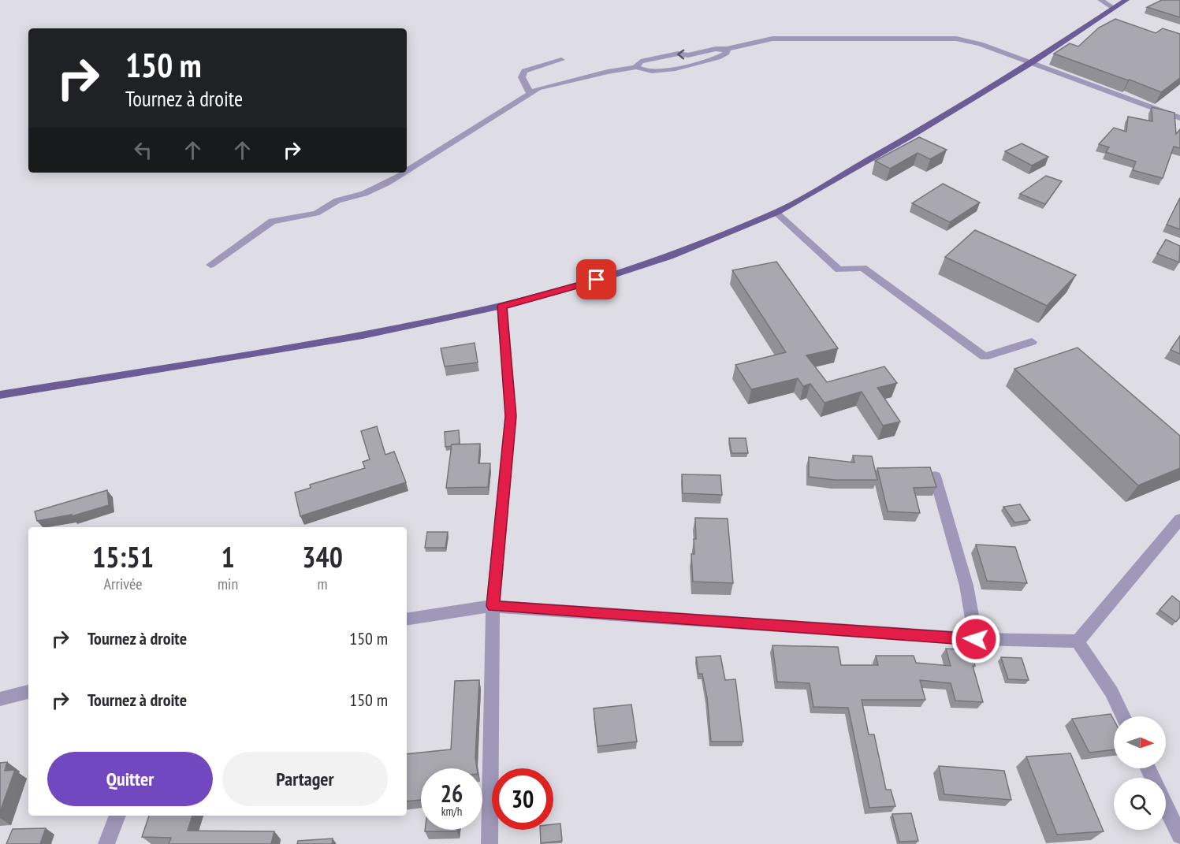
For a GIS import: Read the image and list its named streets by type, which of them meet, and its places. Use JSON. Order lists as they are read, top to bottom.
{
  "north": "right",
  "page": {
    "turn": ["150 m", "Tournez à droite"],
    "eta": [
      "15:51",
      "Arrivée",
      "1",
      "min",
      "340",
      "m"
    ],
    "list": [
      {
        "name": "Tournez à droite",
        "value": "150 m"
      },
      {
        "name": "Tournez à droite",
        "value": "150 m"
      }
    ],
    "buttons": ["Quitter", "Partager"],
    "speed": "26 km/h",
    "limit": "30"
  }
}
